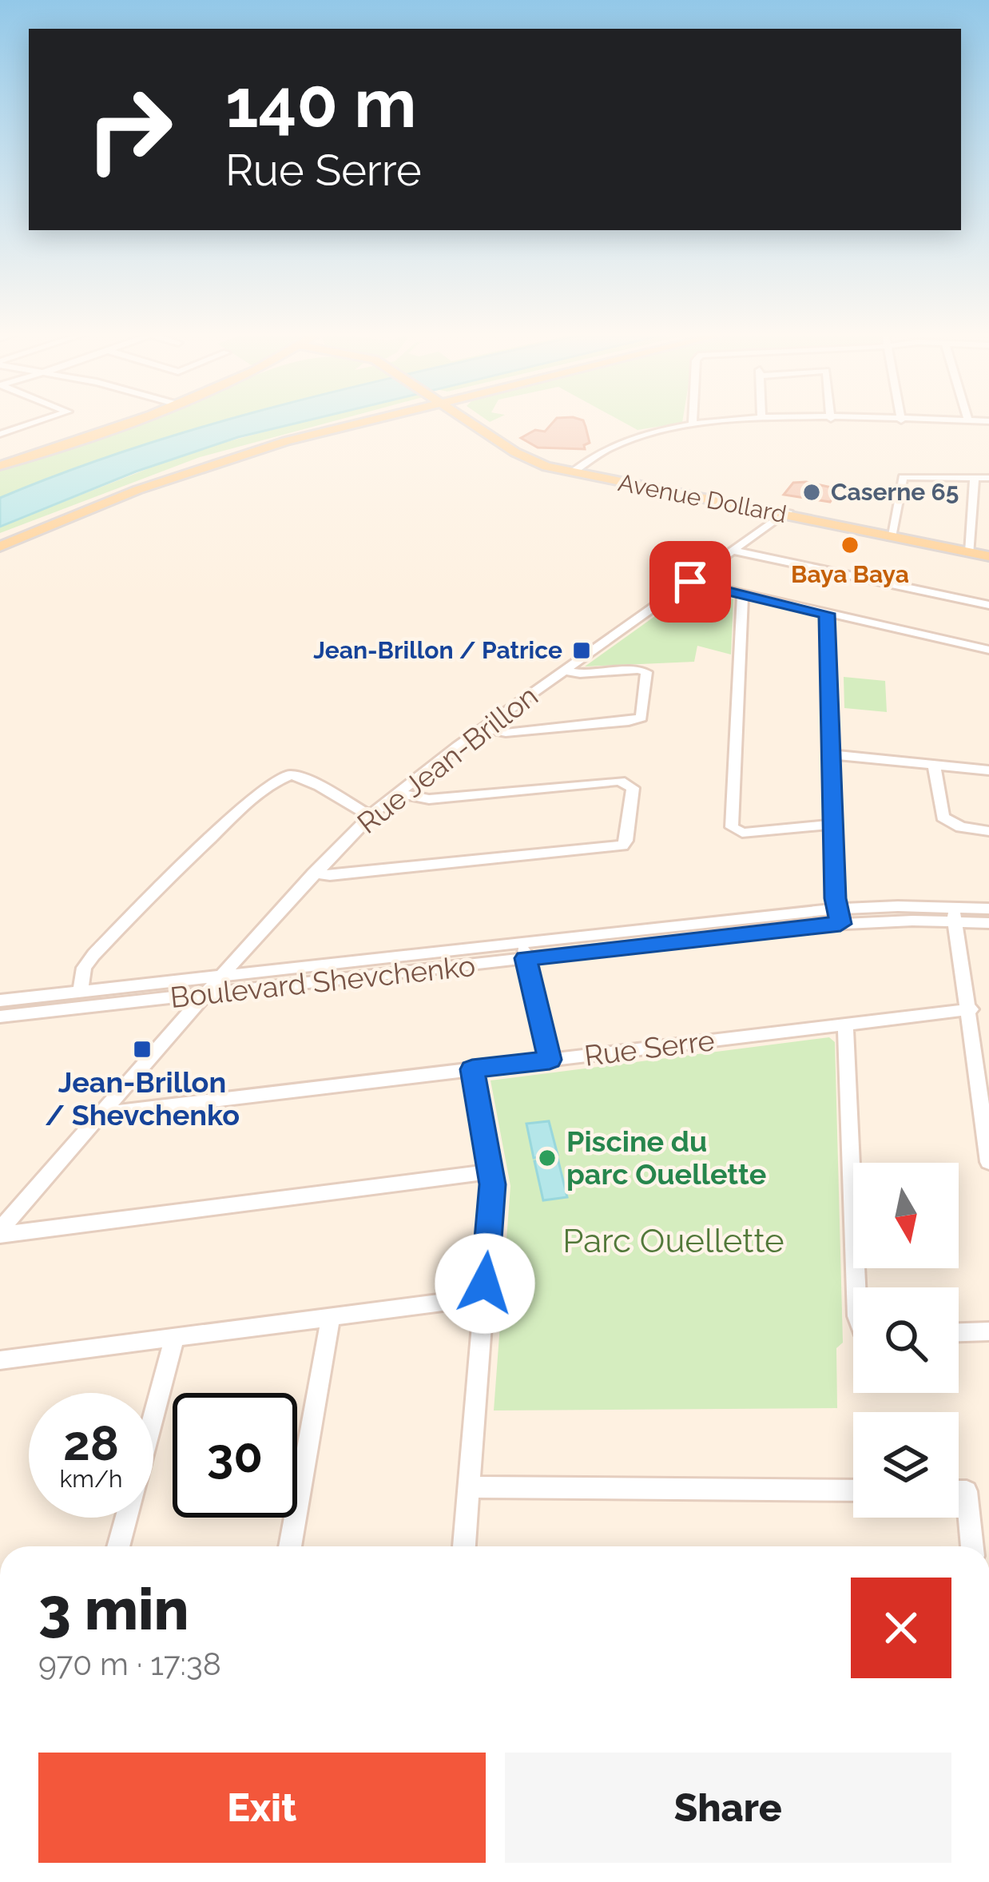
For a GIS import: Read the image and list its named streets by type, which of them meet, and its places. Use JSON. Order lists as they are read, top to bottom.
{
  "streets": {
    "main road": ["Avenue Dollard"],
    "street": ["Rue Jean-Brillon", "Boulevard Shevchenko", "Rue Serre"]
  },
  "crossings": [
    ["Avenue Dollard", "Rue Jean-Brillon"],
    ["Rue Jean-Brillon", "Boulevard Shevchenko"],
    ["Rue Jean-Brillon", "Rue Serre"]
  ],
  "parks": ["Parc Ouellette"],
  "places": {
    "other": ["Caserne 65", "Baya Baya", "Piscine du parc Ouellette"],
    "transit": ["Jean-Brillon / Patrice", "Jean-Brillon / Shevchenko"]
  },
  "north": "bottom",
  "page": {
    "turn": ["140 m", "Rue Serre"],
    "speed": "28 km/h",
    "limit": "30",
    "heading": ["3 min", "970 m · 17:38"],
    "buttons": ["Exit", "Share"]
  }
}
